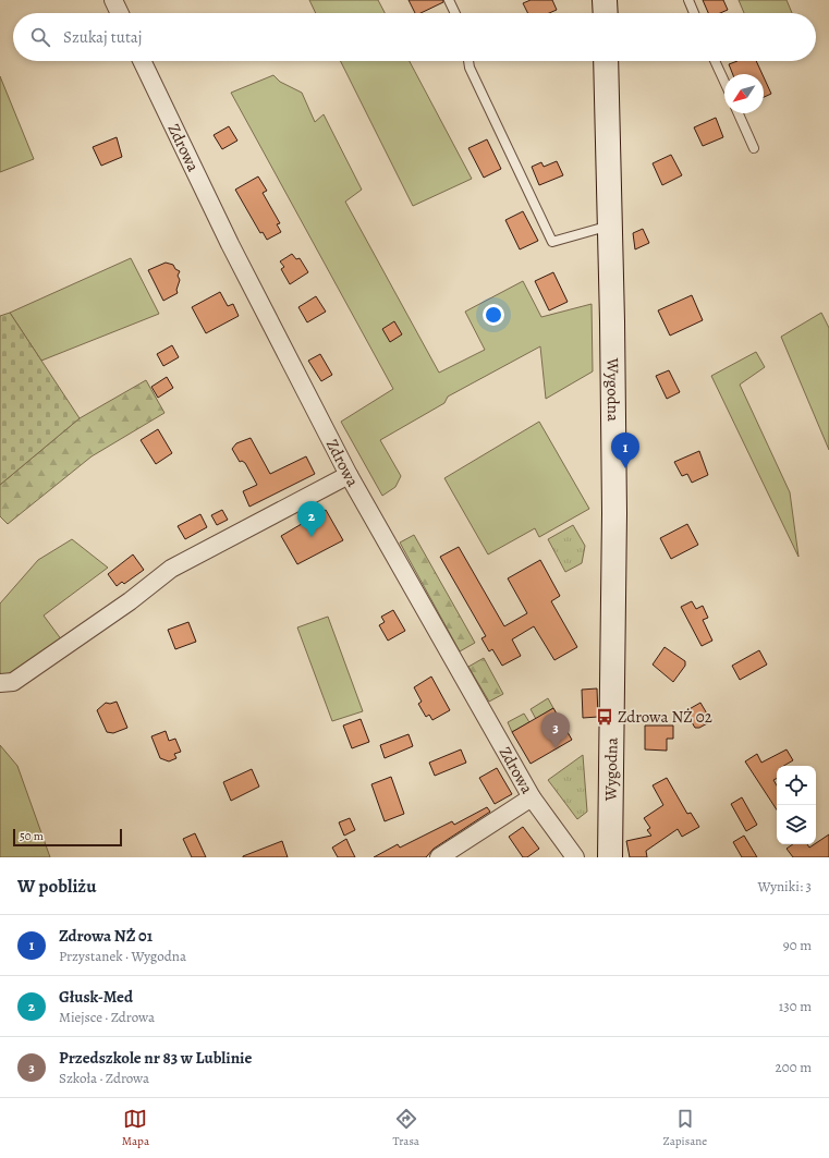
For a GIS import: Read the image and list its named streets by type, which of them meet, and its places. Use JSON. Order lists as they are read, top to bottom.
{
  "streets": {
    "street": ["Zdrowa", "Wygodna"]
  },
  "places": {
    "bus stop": ["Zdrowa NŻ 02"]
  },
  "scale_bar": "50 m",
  "north": "bottom left",
  "page": {
    "search": "Szukaj tutaj",
    "pins": ["1", "2", "3"],
    "scale": "50 m",
    "heading": ["W pobliżu", "Wyniki: 3"],
    "list": [
      {
        "mark": "1",
        "name": "Zdrowa NŻ 01",
        "note": "Przystanek · Wygodna",
        "value": "90 m"
      },
      {
        "mark": "2",
        "name": "Głusk-Med",
        "note": "Miejsce · Zdrowa",
        "value": "130 m"
      },
      {
        "mark": "3",
        "name": "Przedszkole nr 83 w Lublinie",
        "note": "Szkoła · Zdrowa",
        "value": "200 m"
      }
    ],
    "nav": ["Mapa", "Trasa", "Zapisane"]
  }
}
